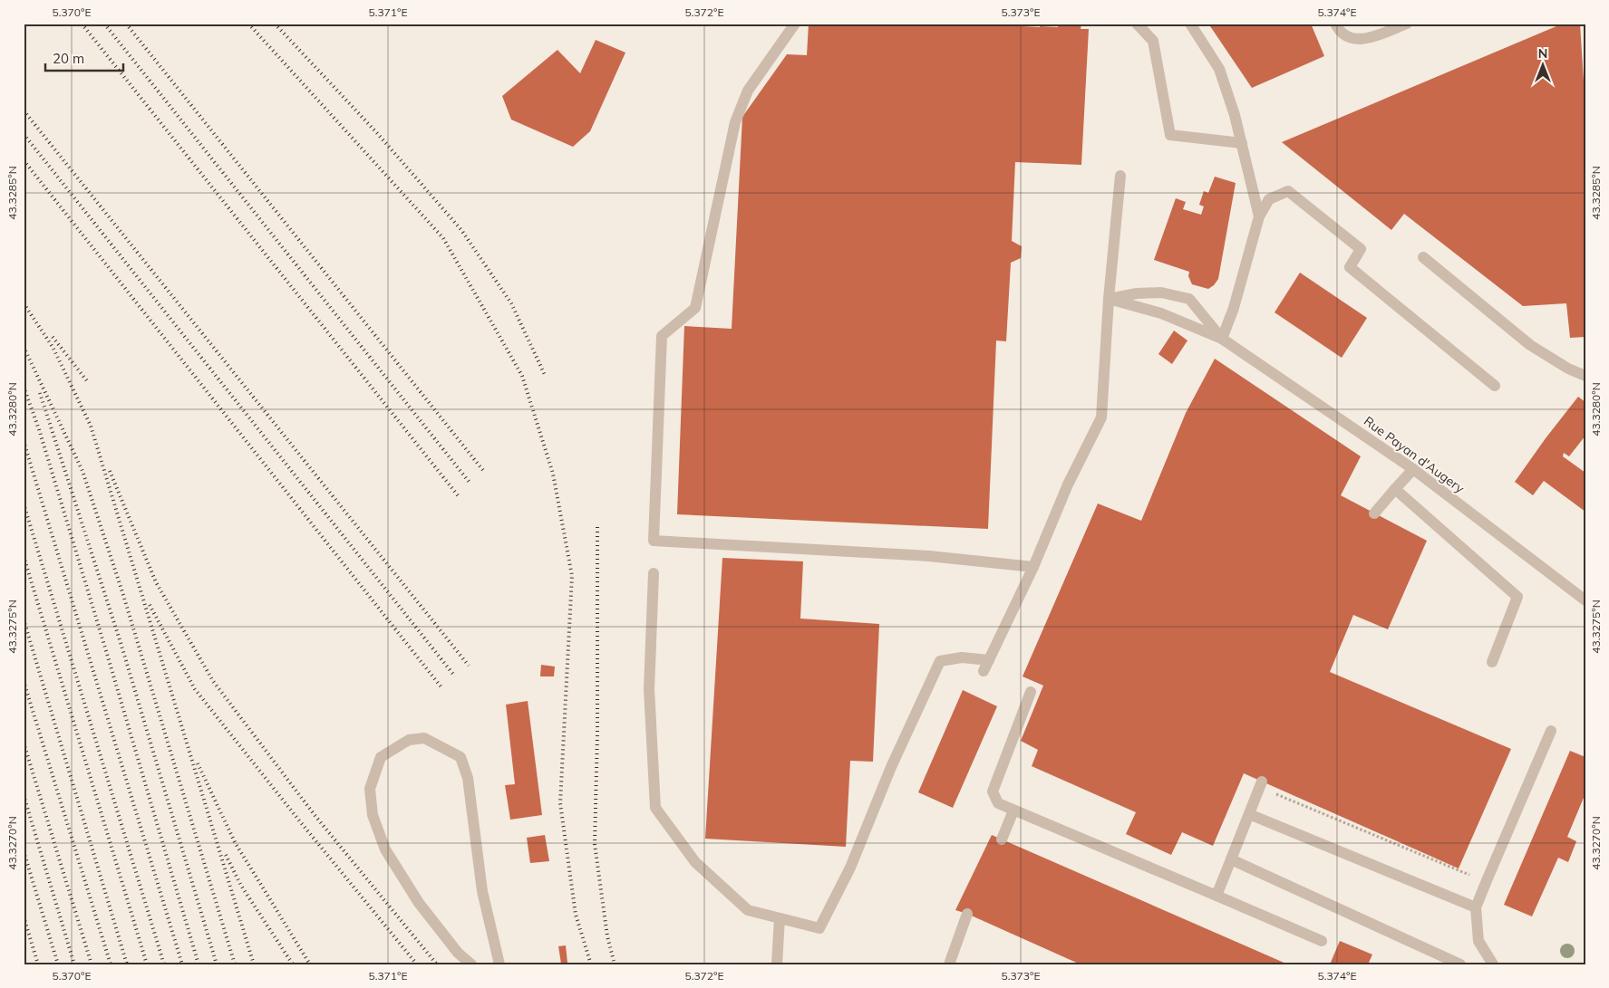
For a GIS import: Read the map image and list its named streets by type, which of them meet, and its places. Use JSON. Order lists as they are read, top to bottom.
{
  "streets": {
    "street": ["Rue Payan d'Augery"]
  },
  "scale_bar": "20 m",
  "north": "top",
  "coordinates": [
    "5.370°E",
    "5.371°E",
    "5.372°E",
    "5.373°E",
    "5.374°E",
    "43.3285°N",
    "43.3280°N",
    "43.3275°N",
    "43.3270°N"
  ]
}
